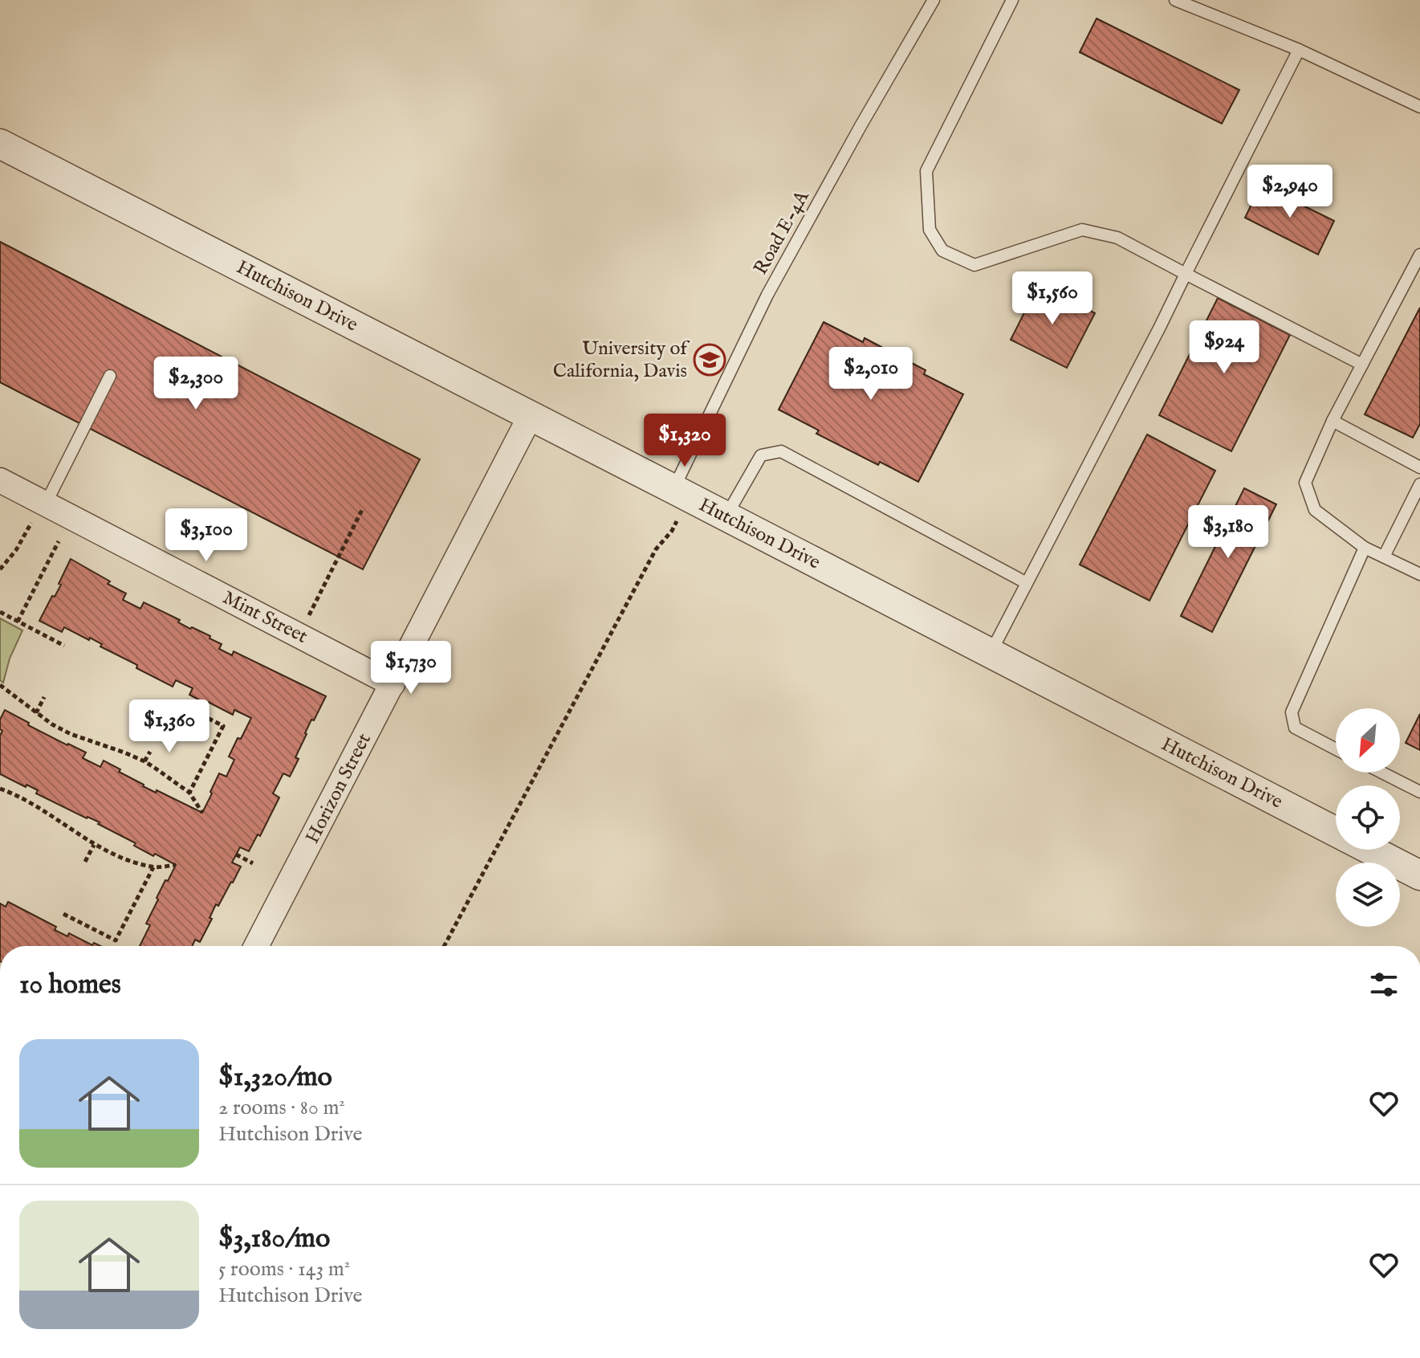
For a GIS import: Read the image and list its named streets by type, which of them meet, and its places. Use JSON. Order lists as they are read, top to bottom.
{
  "streets": {
    "street": ["Hutchison Drive", "Mint Street", "Horizon Street"],
    "lane": ["Road E-4A"]
  },
  "crossings": [
    ["Road E-4A", "Hutchison Drive"],
    ["Hutchison Drive", "Horizon Street"],
    ["Mint Street", "Horizon Street"]
  ],
  "places": {
    "school or university": ["University of California, Davis"]
  },
  "north": "bottom left",
  "page": {
    "price": [
      "$2,940",
      "$1,560",
      "$924",
      "$2,010",
      "$2,300",
      "$1,320",
      "$3,180",
      "$3,100",
      "$1,730",
      "$1,360"
    ],
    "heading": "10 homes",
    "list": [
      {
        "name": "$1,320/mo",
        "note": "2 rooms · 80 m² · Hutchison Drive"
      },
      {
        "name": "$3,180/mo",
        "note": "5 rooms · 143 m² · Hutchison Drive"
      }
    ]
  }
}
